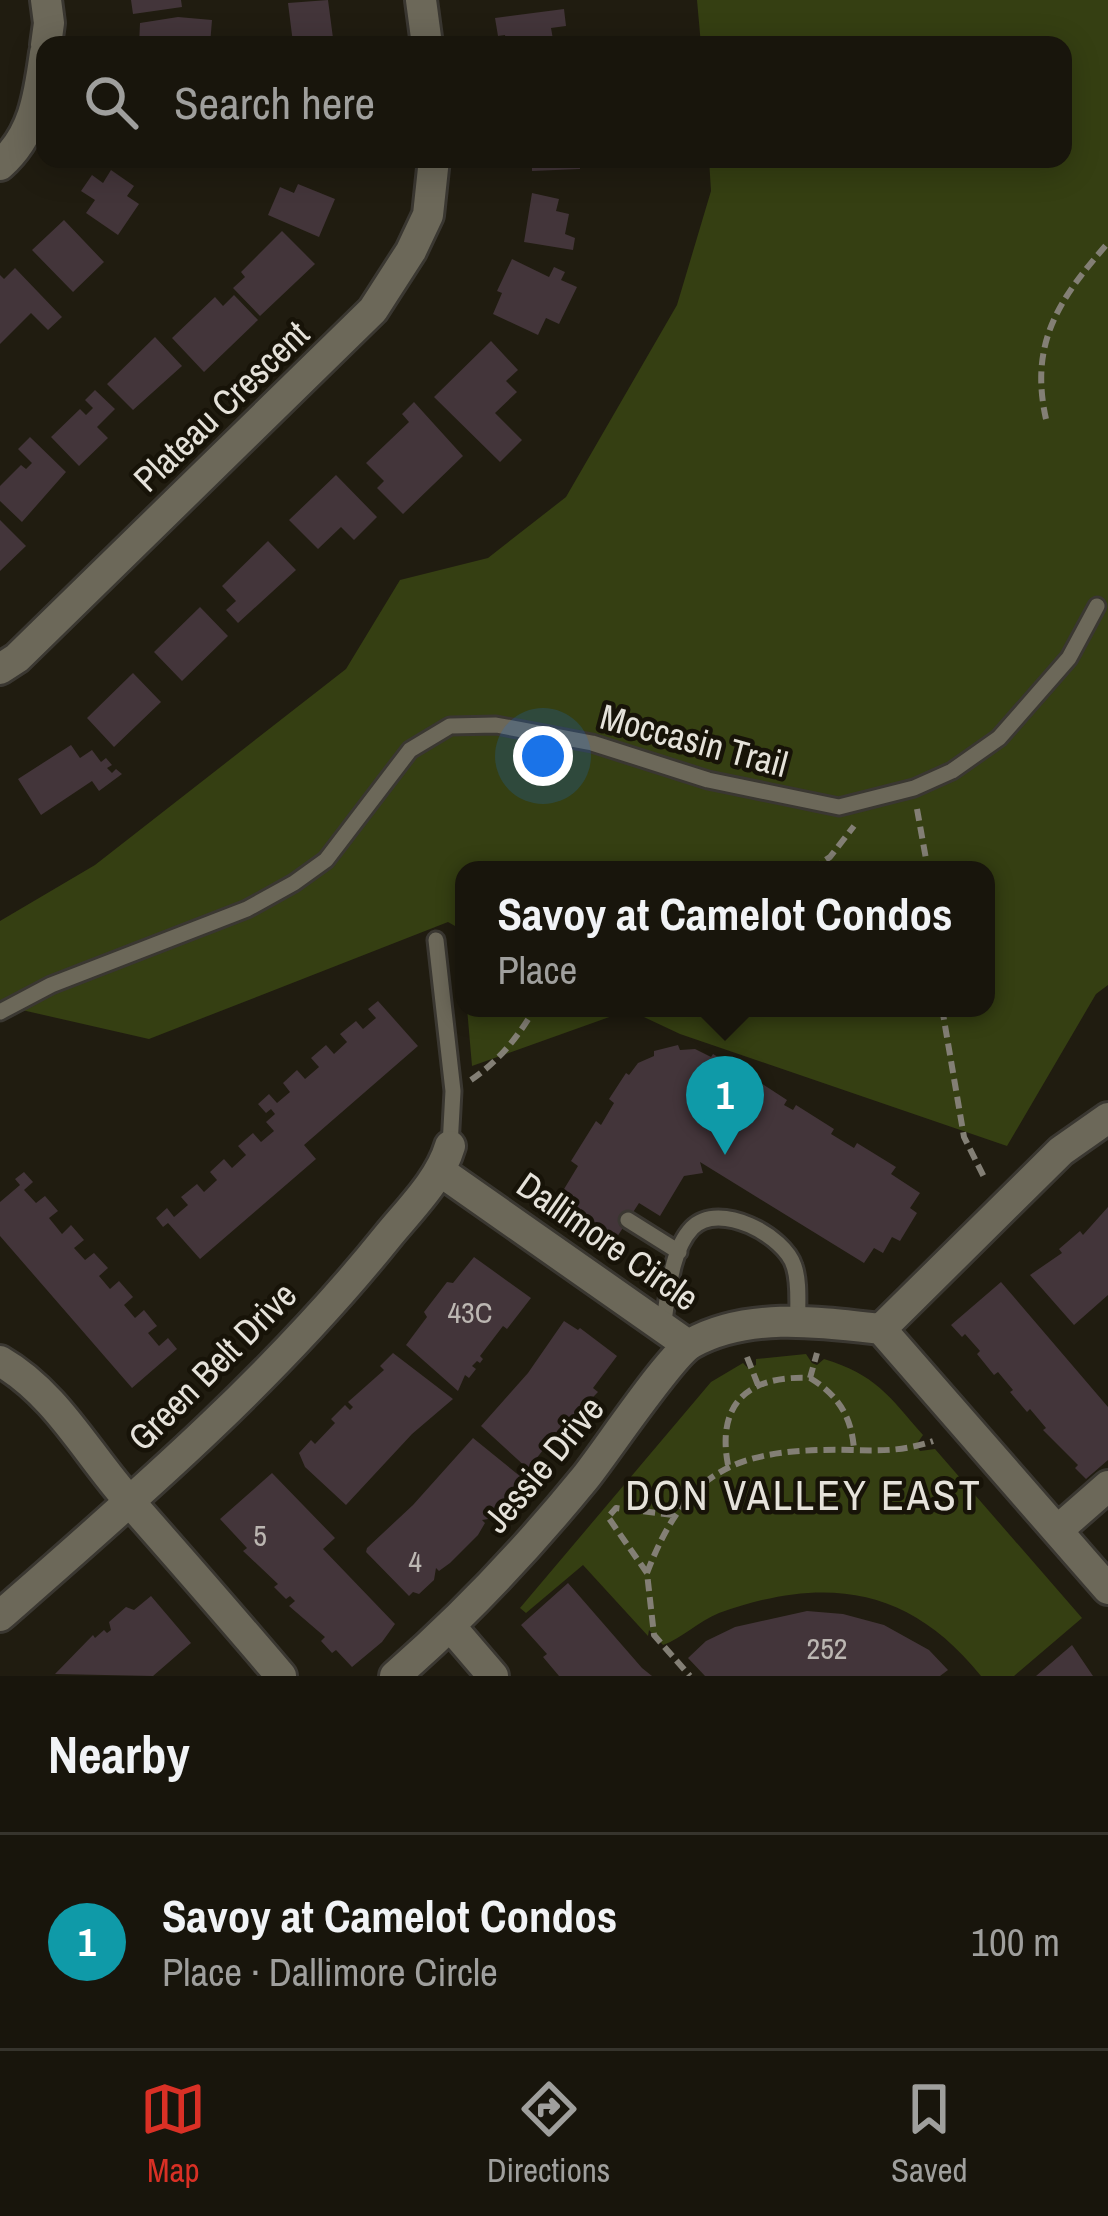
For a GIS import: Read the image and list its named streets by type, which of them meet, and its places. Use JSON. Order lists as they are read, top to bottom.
{
  "streets": {
    "street": [
      "Plateau Crescent",
      "Dallimore Circle",
      "Green Belt Drive",
      "Jessie Drive"
    ],
    "lane": ["Moccasin Trail"]
  },
  "crossings": [
    ["Dallimore Circle", "Green Belt Drive"],
    ["Dallimore Circle", "Jessie Drive"]
  ],
  "districts": ["DON VALLEY EAST"],
  "house_numbers": [
    "43C",
    "5",
    "4",
    "252"
  ],
  "page": {
    "search": "Search here",
    "popup": ["Savoy at Camelot Condos", "Place"],
    "pins": "1",
    "heading": "Nearby",
    "list": [
      {
        "mark": "1",
        "name": "Savoy at Camelot Condos",
        "note": "Place · Dallimore Circle",
        "value": "100 m"
      }
    ],
    "nav": ["Map", "Directions", "Saved"]
  }
}
